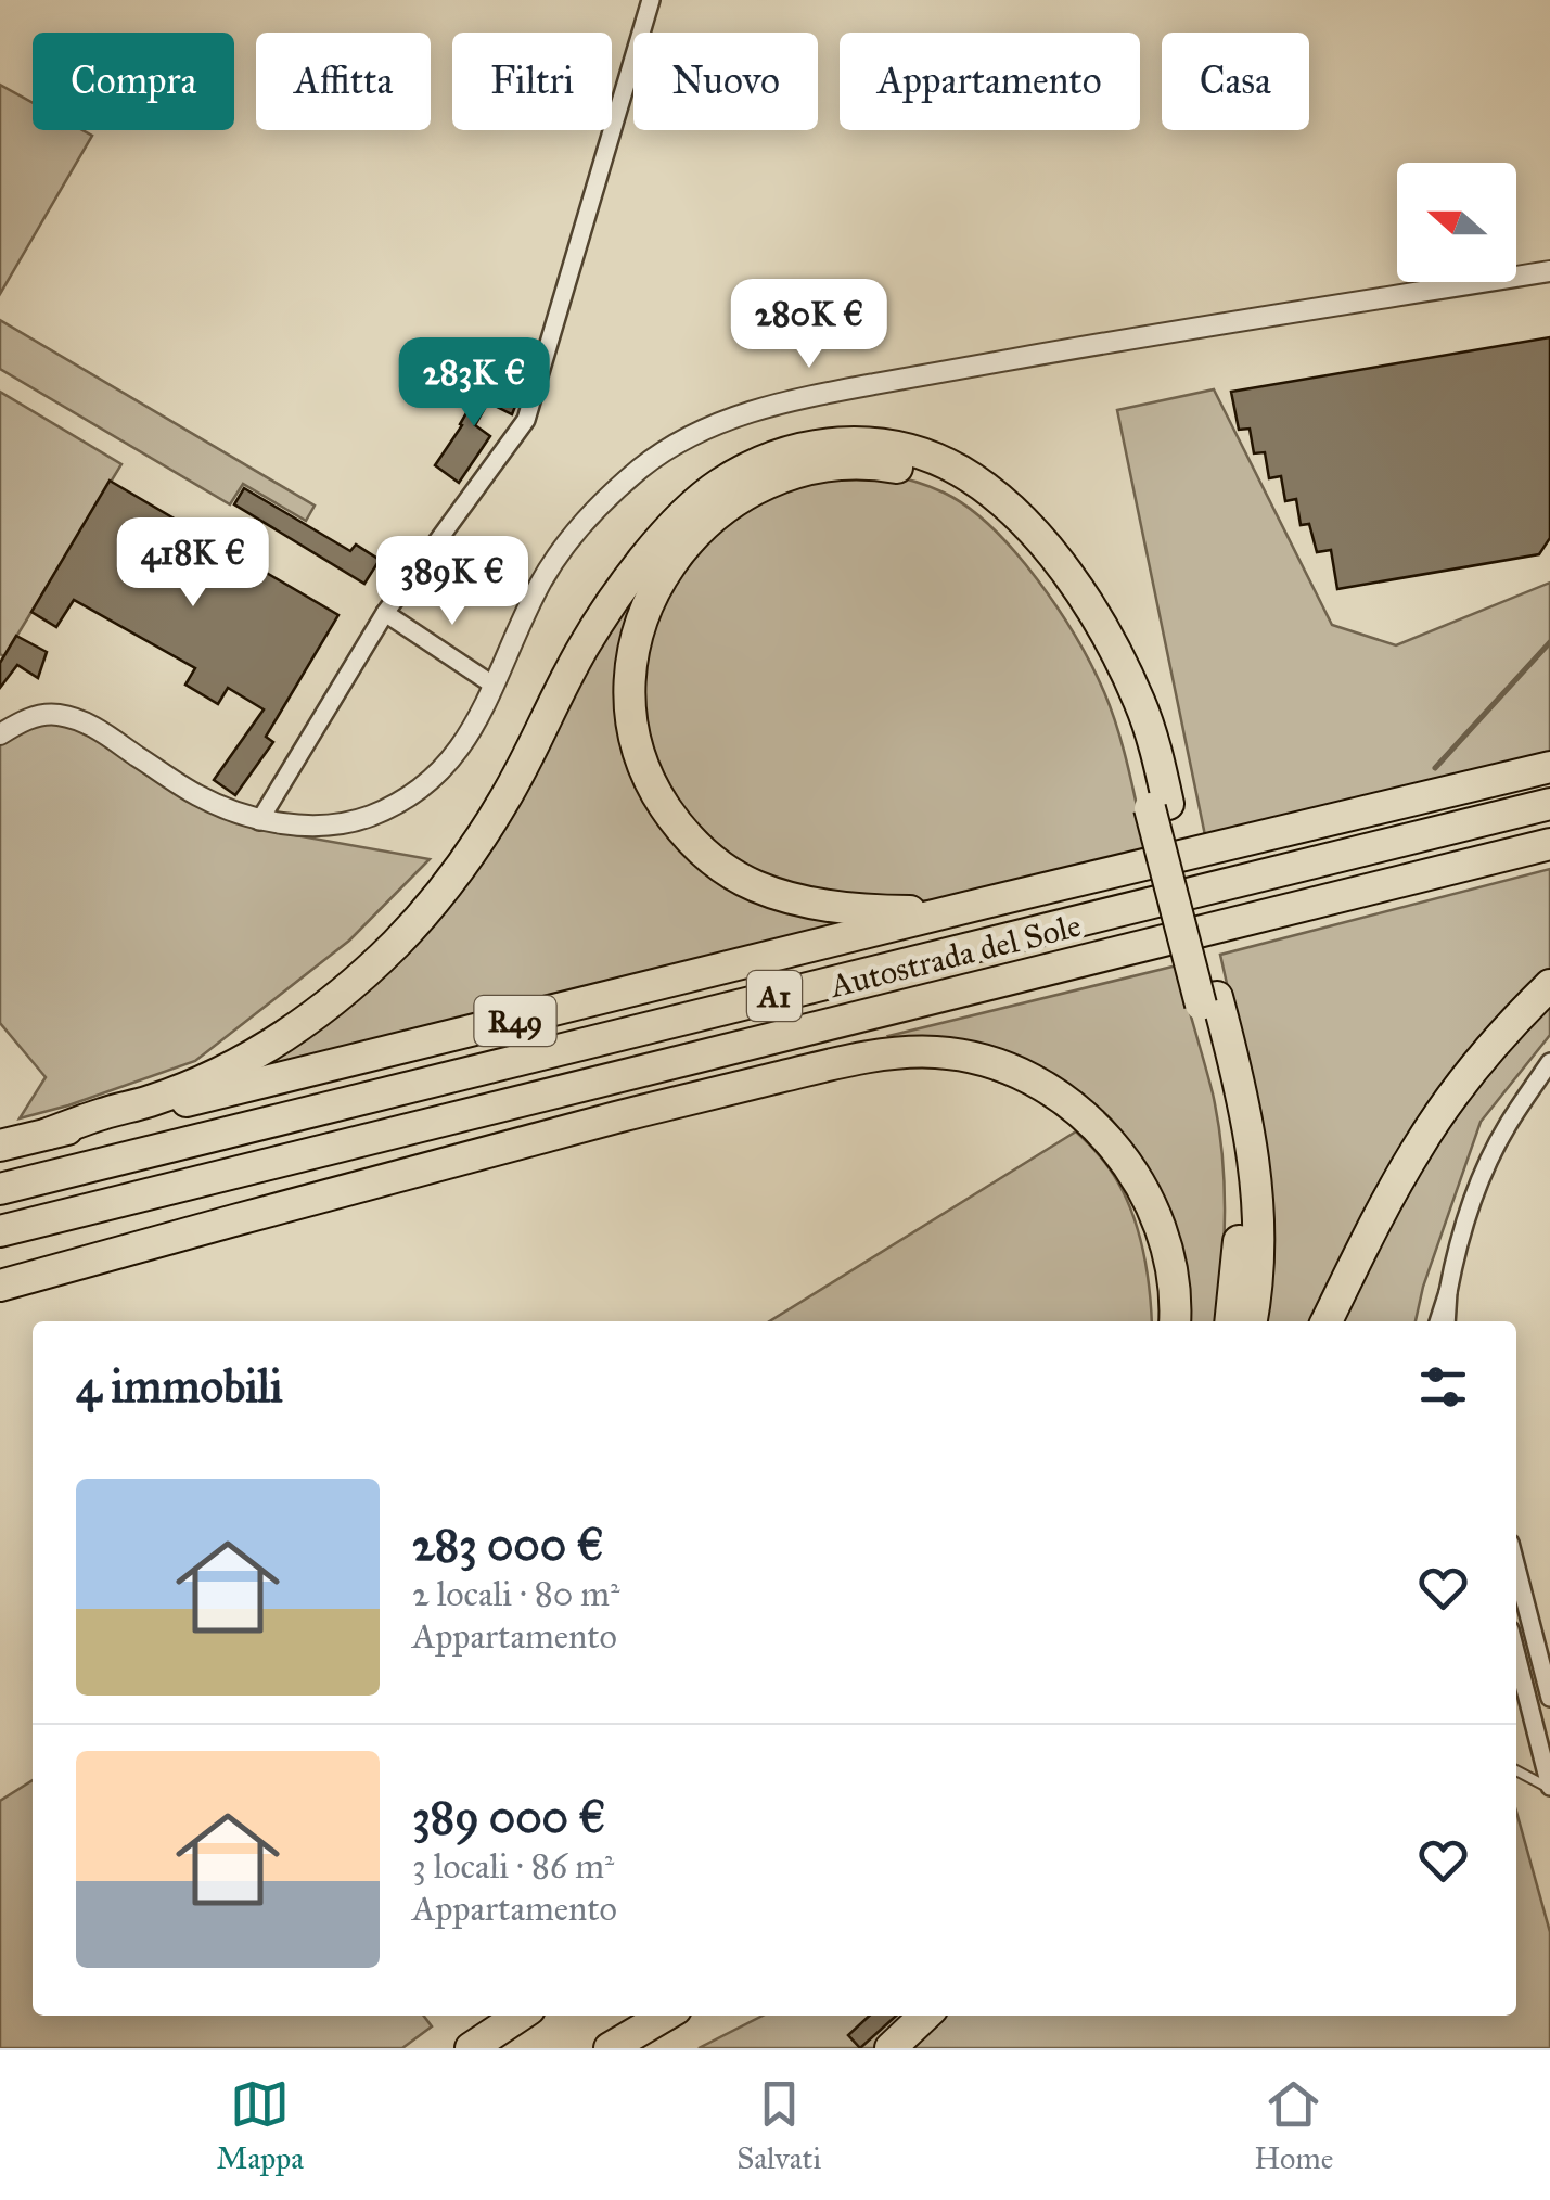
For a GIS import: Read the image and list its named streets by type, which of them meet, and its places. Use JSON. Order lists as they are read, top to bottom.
{
  "streets": {
    "highway": ["Autostrada del Sole", "A1", "R49"]
  },
  "north": "left",
  "page": {
    "chip": [
      "Compra",
      "Affitta",
      "Filtri",
      "Nuovo",
      "Appartamento",
      "Casa"
    ],
    "price": [
      "280K €",
      "283K €",
      "418K €",
      "389K €"
    ],
    "heading": "4 immobili",
    "list": [
      {
        "name": "283 000 €",
        "note": "2 locali · 80 m² · Appartamento"
      },
      {
        "name": "389 000 €",
        "note": "3 locali · 86 m² · Appartamento"
      }
    ],
    "tabs": ["Mappa", "Salvati", "Home"]
  }
}
